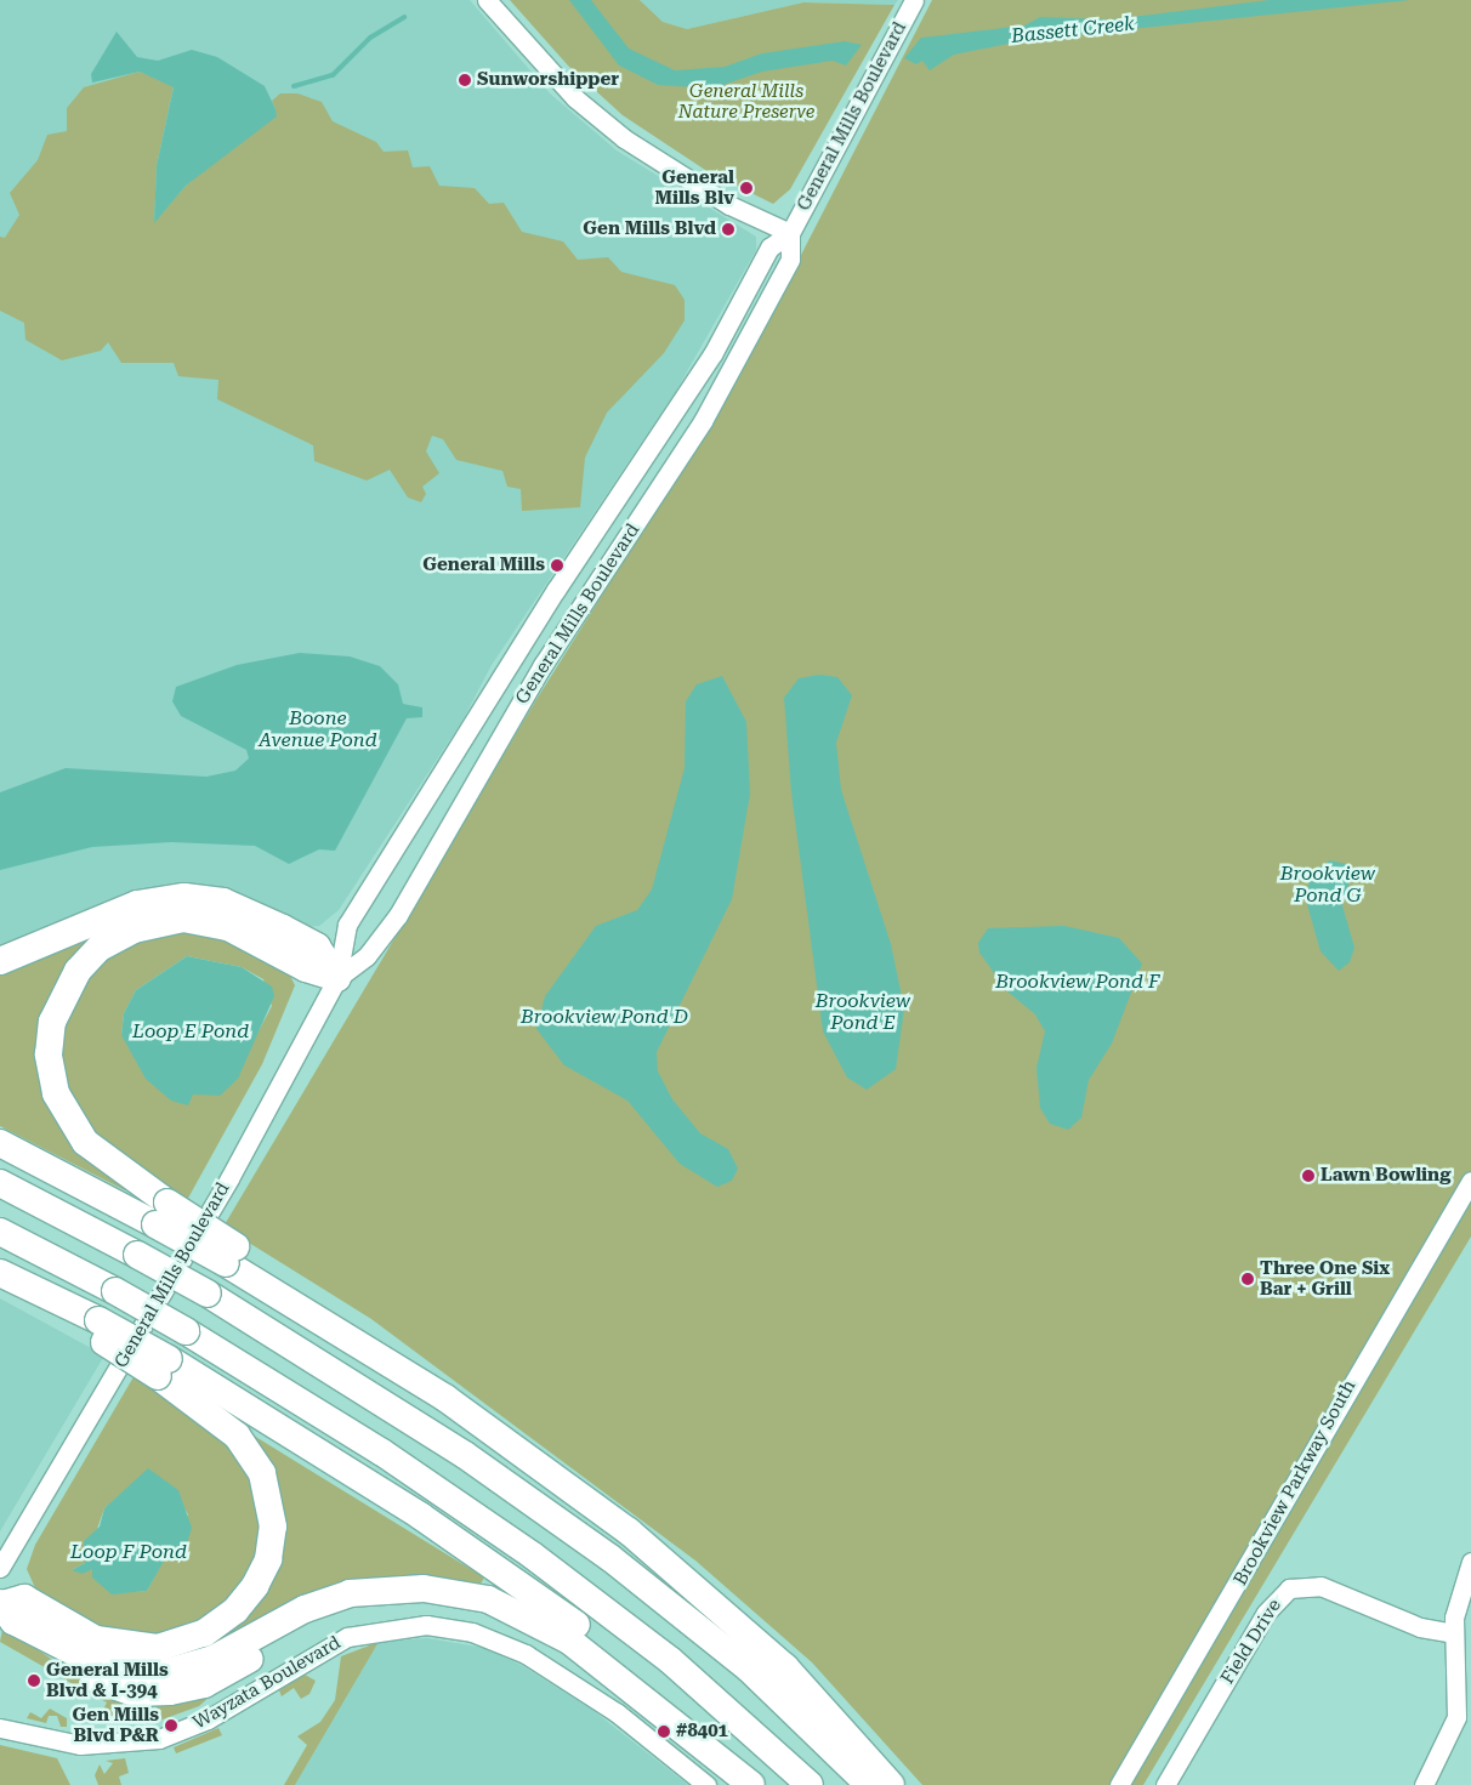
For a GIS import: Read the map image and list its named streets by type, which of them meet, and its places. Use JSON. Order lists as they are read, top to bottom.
{
  "streets": {
    "street": [
      "General Mills Boulevard",
      "Brookview Parkway South",
      "Field Drive",
      "Wayzata Boulevard"
    ]
  },
  "water": [
    "Bassett Creek",
    "Boone Avenue Pond",
    "Brookview Pond G",
    "Brookview Pond F",
    "Brookview Pond E",
    "Brookview Pond D",
    "Loop E Pond",
    "Loop F Pond"
  ],
  "parks": ["General Mills Nature Preserve"],
  "places": [
    "Sunworshipper",
    "General Mills Blv",
    "Gen Mills Blvd",
    "General Mills",
    "Lawn Bowling",
    "Three One Six Bar + Grill",
    "General Mills Blvd & I-394",
    "Gen Mills Blvd P&R",
    "#8401"
  ]
}
